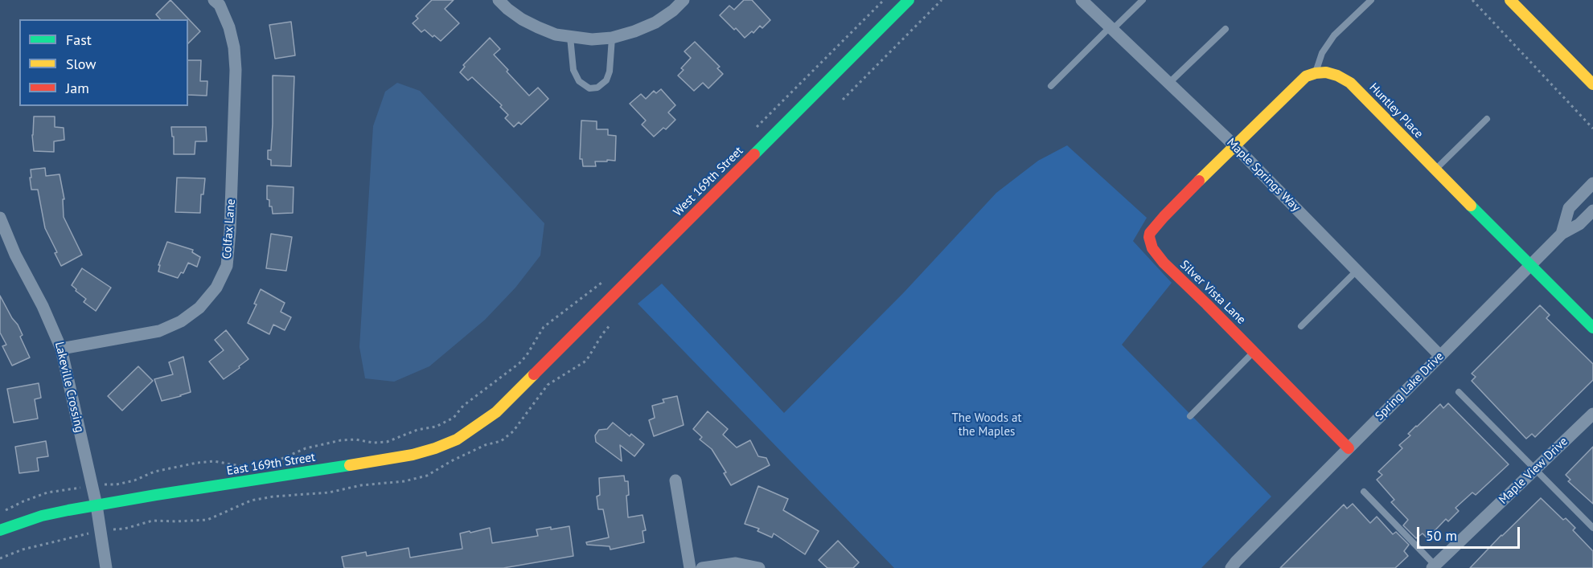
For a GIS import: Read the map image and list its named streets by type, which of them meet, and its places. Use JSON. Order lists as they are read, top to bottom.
{
  "streets": {
    "street": [
      "Huntley Place",
      "Maple Springs Way",
      "West 169th Street",
      "Colfax Lane",
      "Silver Vista Lane",
      "Spring Lake Drive",
      "Lakeville Crossing",
      "East 169th Street",
      "Maple View Drive"
    ]
  },
  "crossings": [
    ["Huntley Place", "Spring Lake Drive"],
    ["Maple Springs Way", "Silver Vista Lane"],
    ["Maple Springs Way", "Spring Lake Drive"],
    ["West 169th Street", "East 169th Street"],
    ["Colfax Lane", "Lakeville Crossing"],
    ["Silver Vista Lane", "Spring Lake Drive"],
    ["Lakeville Crossing", "East 169th Street"]
  ],
  "parks": ["The Woods at the Maples"],
  "legend": ["Fast", "Slow", "Jam"],
  "scale_bar": "50 m"
}
